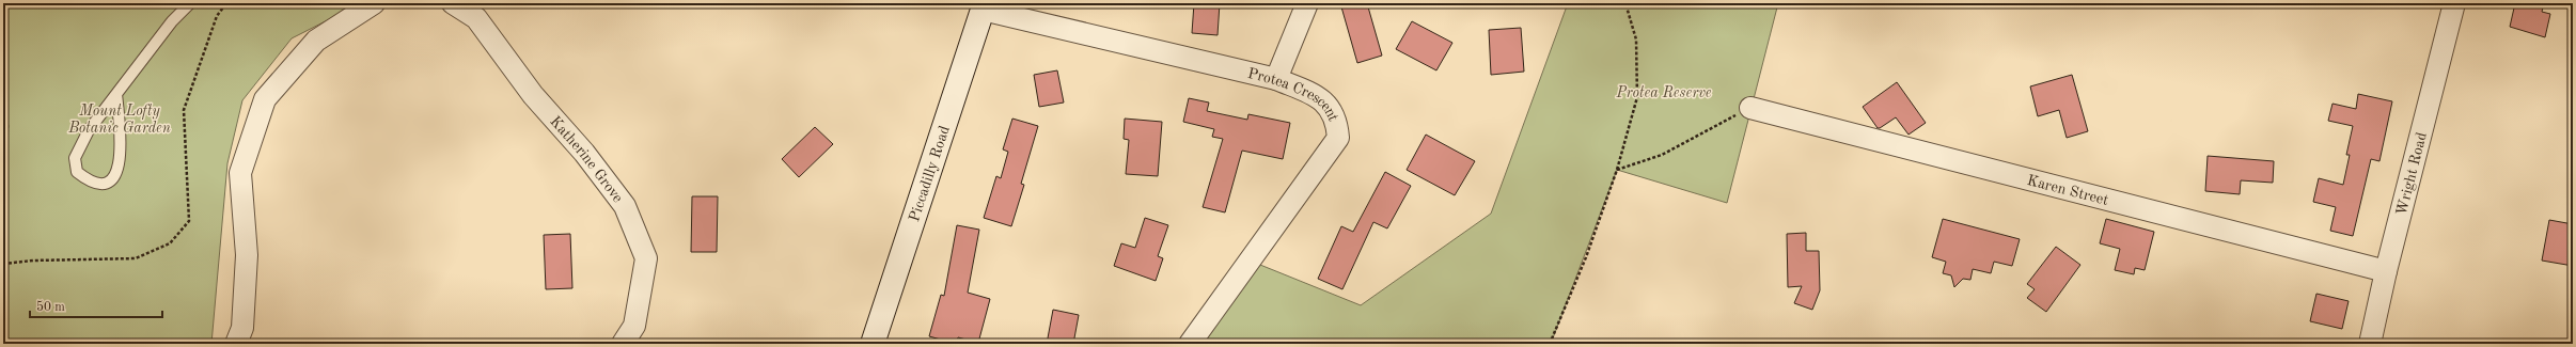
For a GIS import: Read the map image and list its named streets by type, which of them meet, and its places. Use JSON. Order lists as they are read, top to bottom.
{
  "streets": {
    "main road": ["Piccadilly Road"],
    "street": [
      "Protea Crescent",
      "Katherine Grove",
      "Wright Road",
      "Karen Street"
    ]
  },
  "crossings": [
    ["Protea Crescent", "Piccadilly Road"],
    ["Wright Road", "Karen Street"]
  ],
  "parks": ["Protea Reserve", "Mount Lofty Botanic Garden"],
  "scale_bar": "50 m"
}
